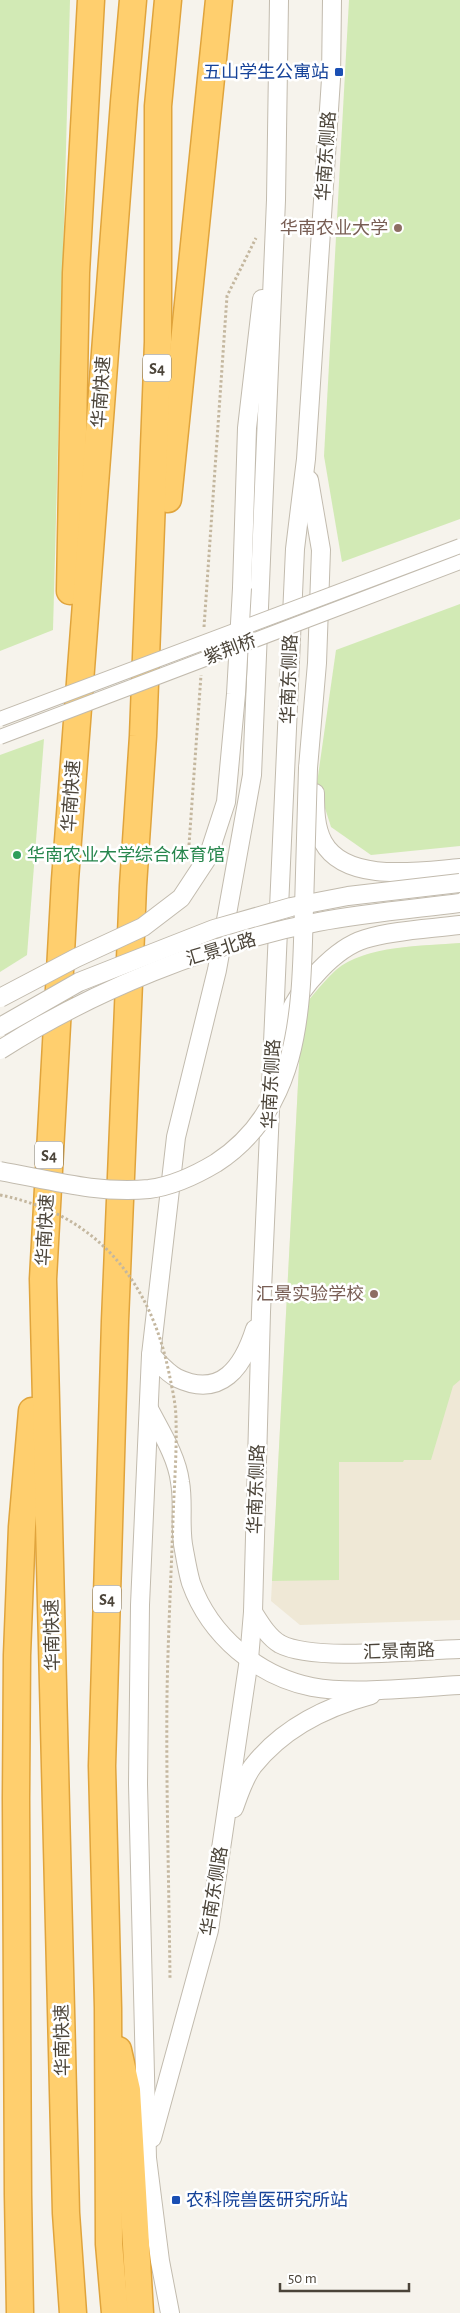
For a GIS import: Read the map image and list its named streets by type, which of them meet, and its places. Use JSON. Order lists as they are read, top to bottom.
{
  "streets": {
    "highway": ["S4", "华南快速"],
    "street": [
      "华南东侧路",
      "紫荆桥",
      "汇景北路",
      "汇景南路"
    ]
  },
  "crossings": [
    ["华南东侧路", "汇景南路"]
  ],
  "places": {
    "transit": ["五山学生公寓站", "农科院兽医研究所站"],
    "other": ["华南农业大学", "华南农业大学综合体育馆", "汇景实验学校"]
  },
  "scale_bar": "50 m"
}
